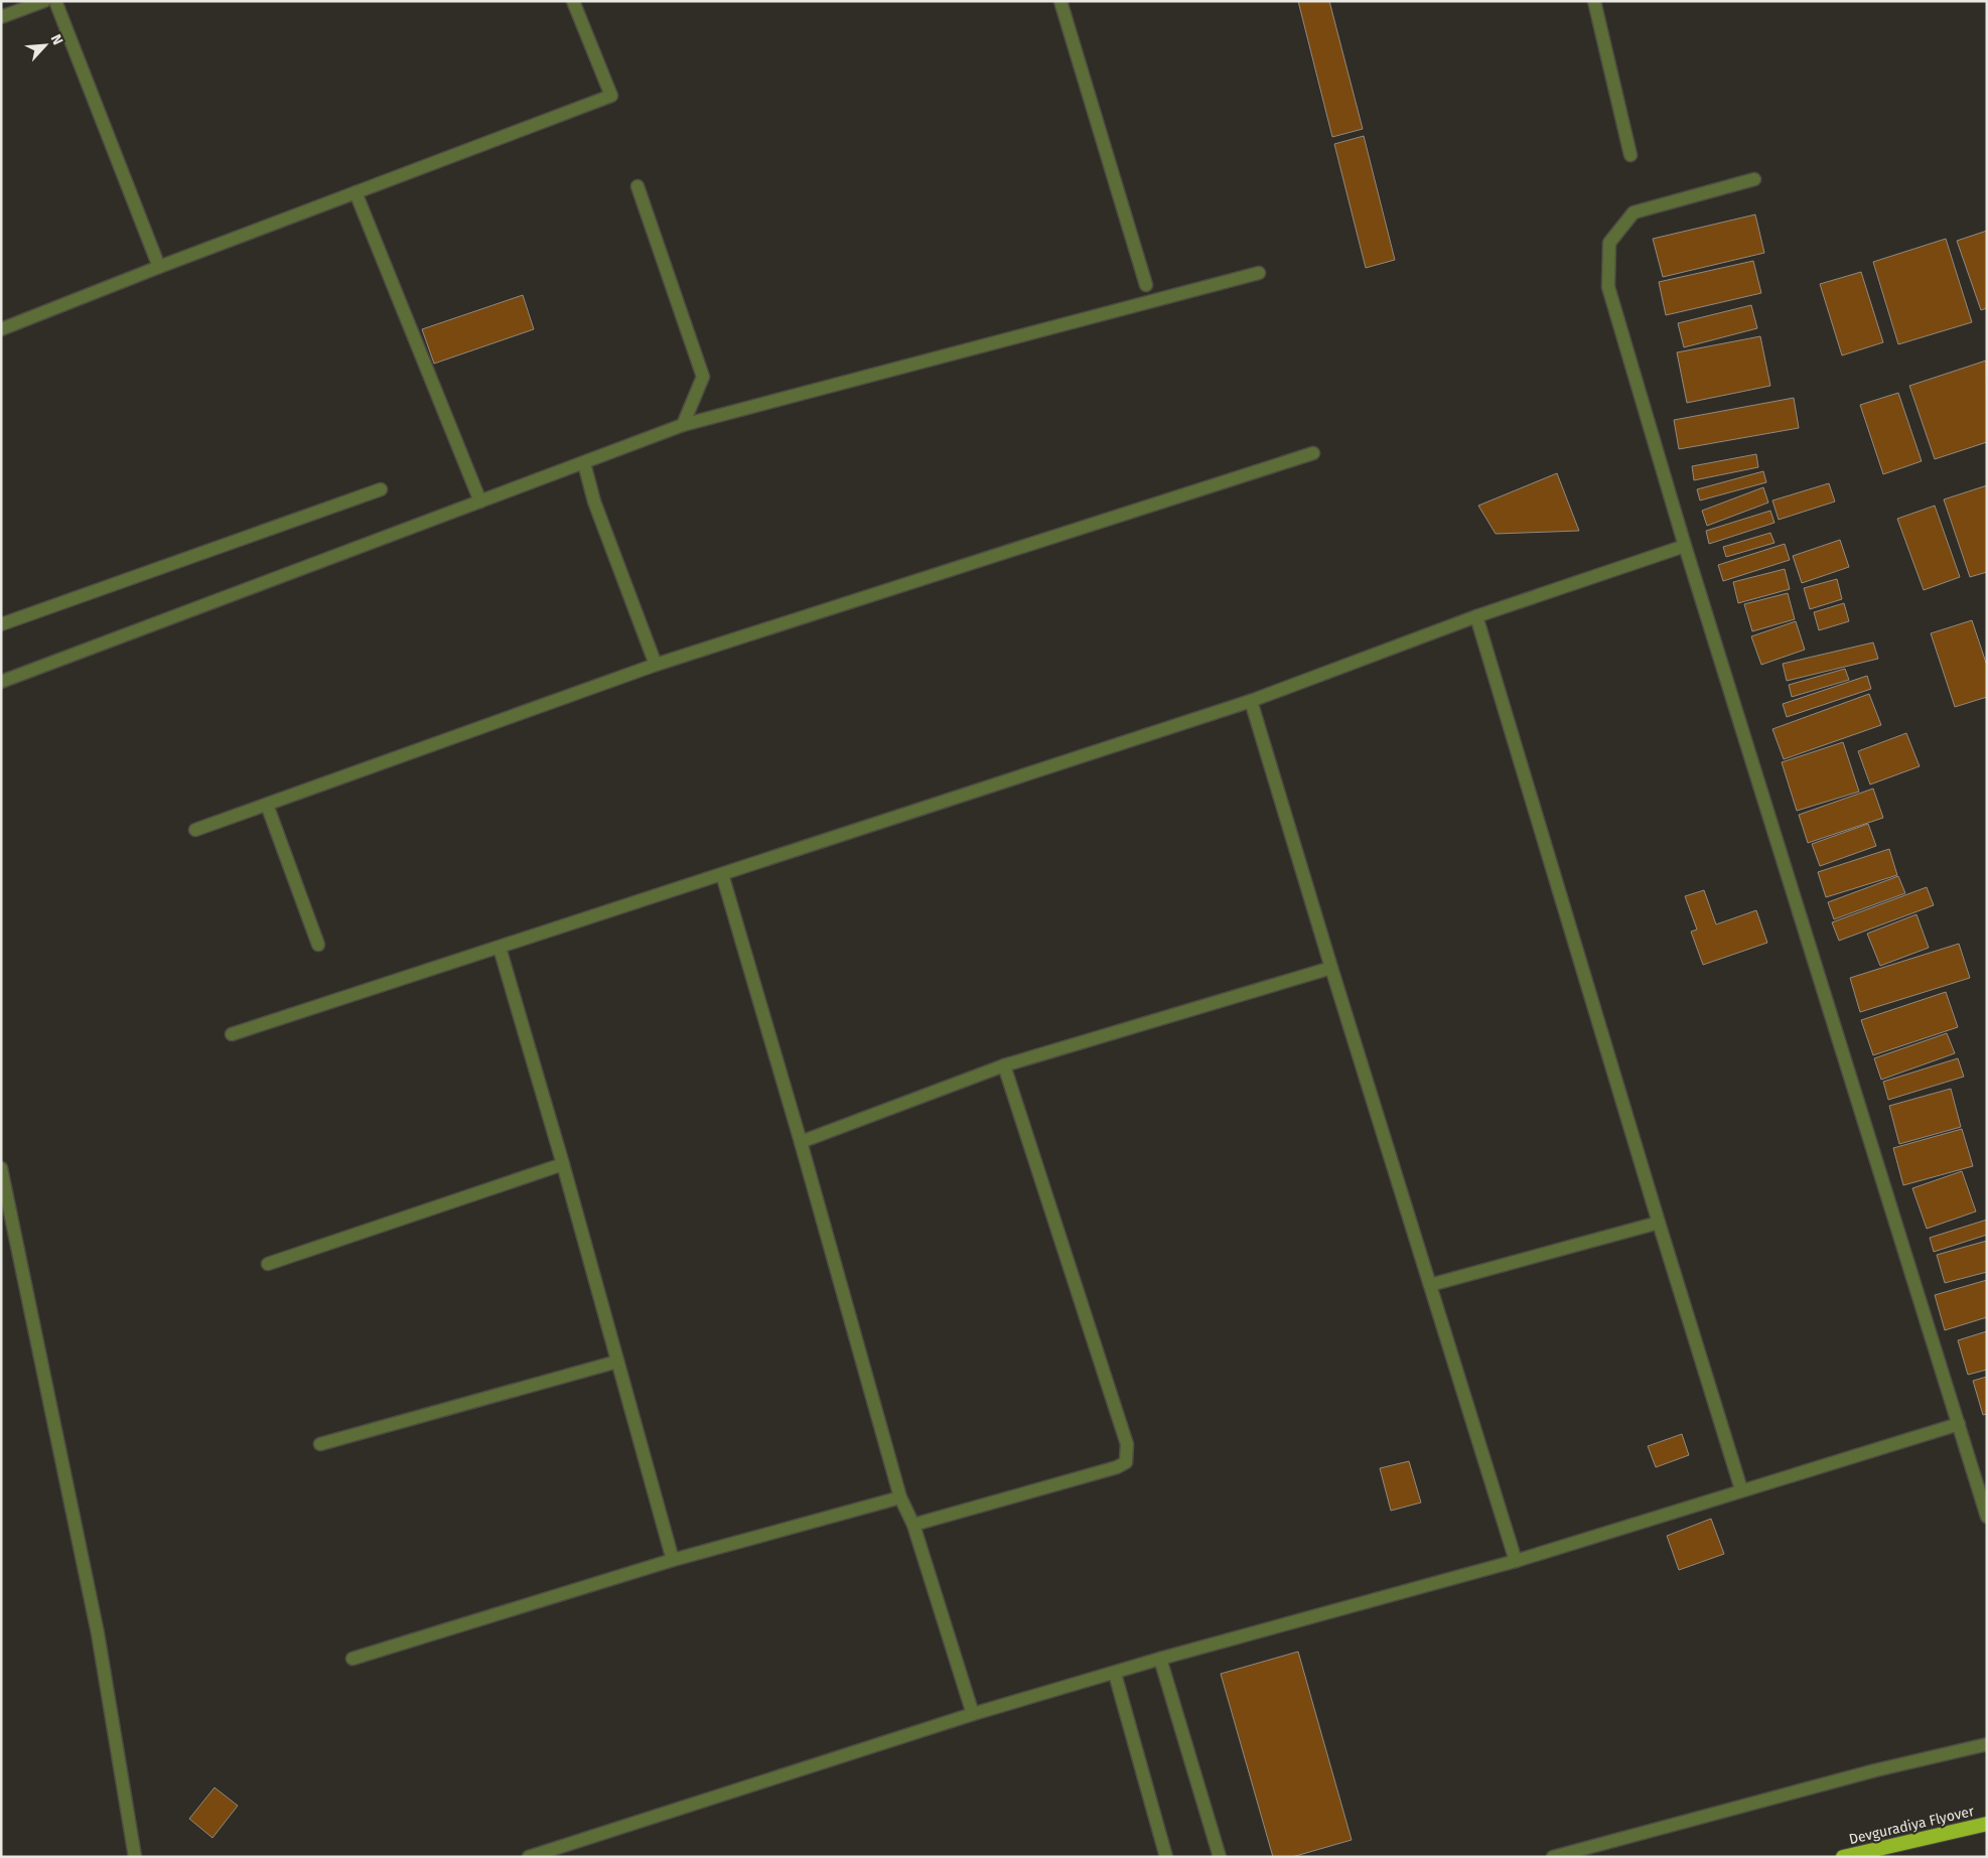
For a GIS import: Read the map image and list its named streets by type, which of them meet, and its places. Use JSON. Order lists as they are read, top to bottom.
{
  "streets": {
    "highway": ["Devguradiya Flyover"]
  },
  "north": "top right"
}
